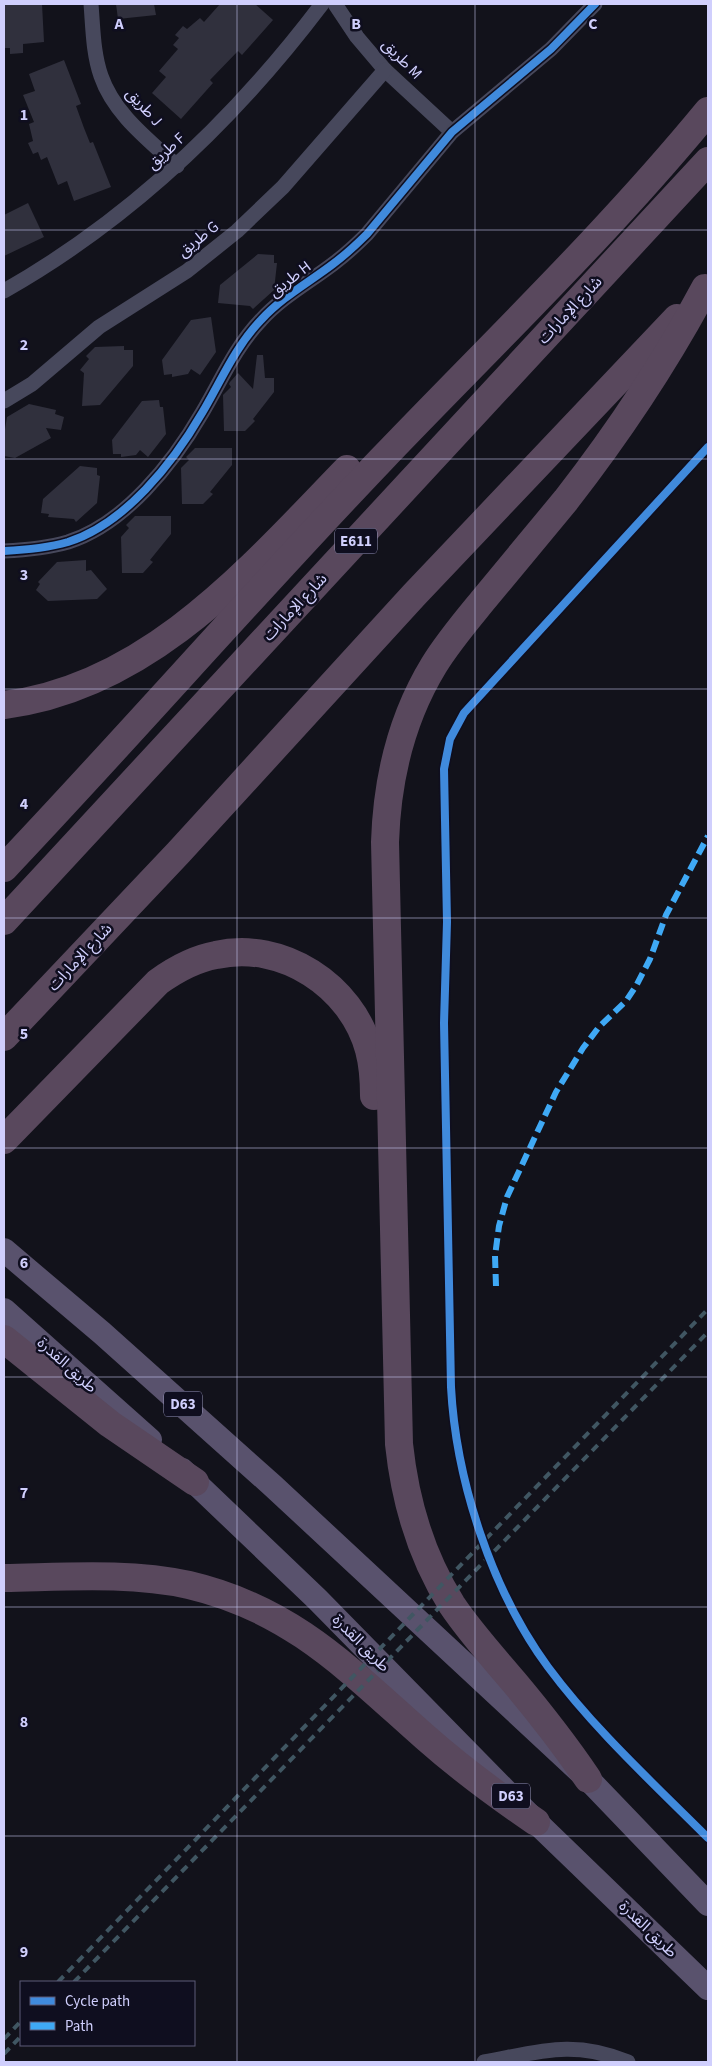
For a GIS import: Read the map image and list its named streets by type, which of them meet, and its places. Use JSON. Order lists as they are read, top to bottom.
{
  "streets": {
    "highway": ["شارع الإمارات", "E611"],
    "main road": ["طريق القدرة", "D63"],
    "street": [
      "طريق M",
      "طريق J",
      "طريق F",
      "طريق G",
      "طريق H"
    ]
  },
  "crossings": [
    ["طريق M", "طريق G"],
    ["طريق M", "طريق H"],
    ["طريق J", "طريق F"]
  ],
  "legend": ["Cycle path", "Path"],
  "grid": {
    "columns": ["A", "B", "C"],
    "rows": [
      "1",
      "2",
      "3",
      "4",
      "5",
      "6",
      "7",
      "8",
      "9"
    ]
  }
}
